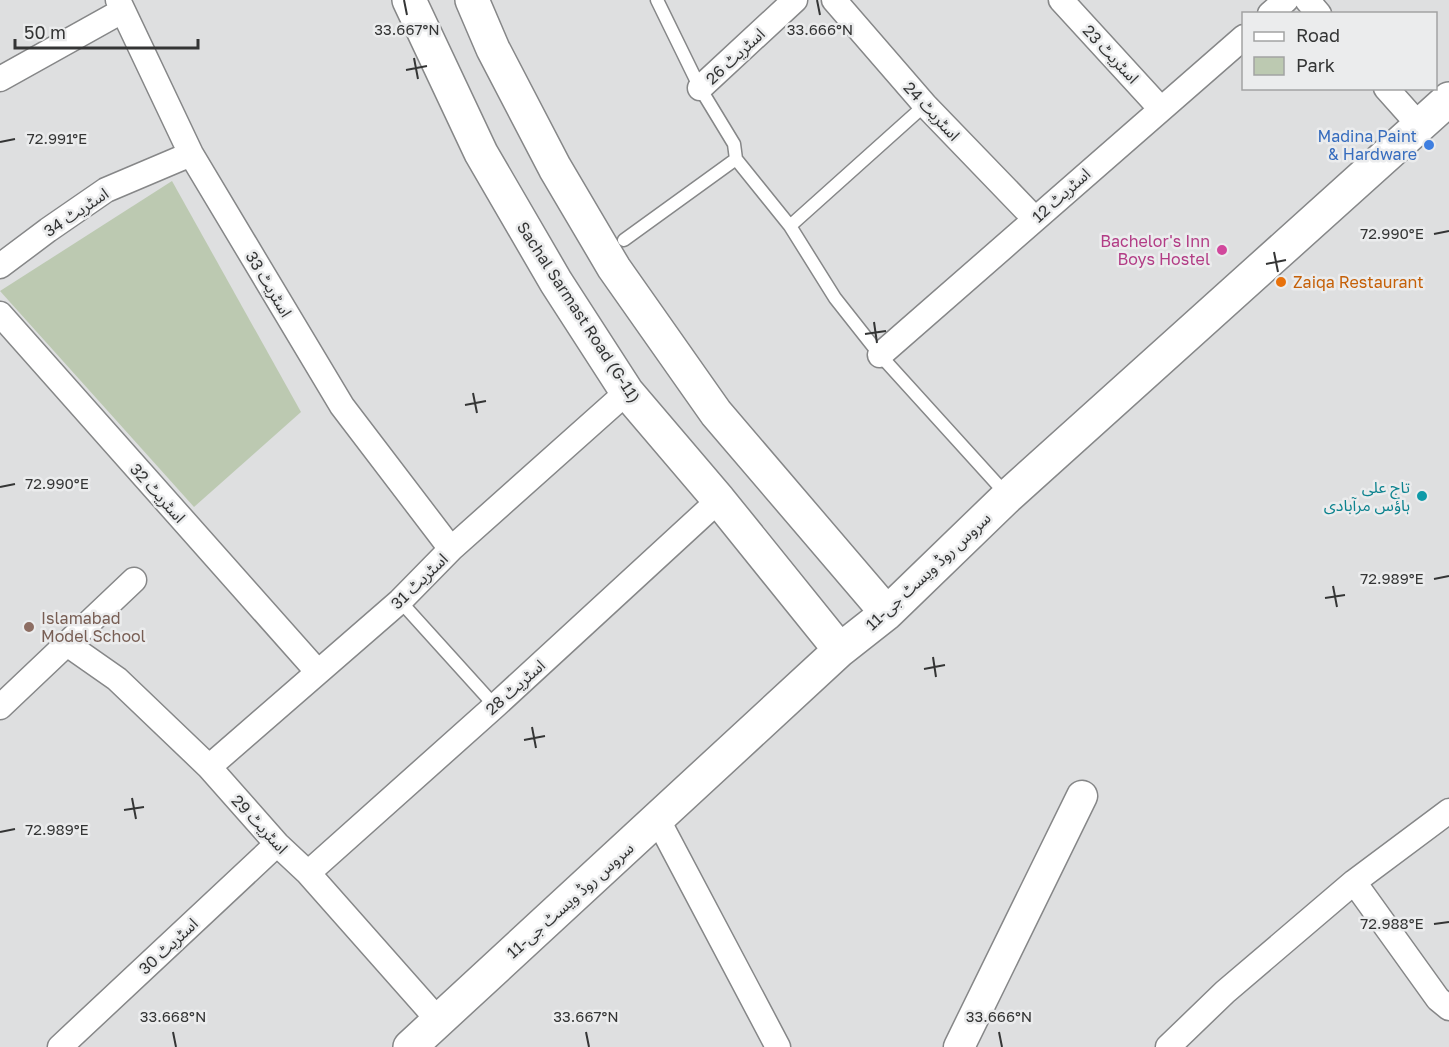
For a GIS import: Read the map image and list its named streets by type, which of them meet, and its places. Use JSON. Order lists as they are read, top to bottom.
{
  "streets": {
    "main road": ["Sachal Sarmast Road (G-11)", "سروس روڈ ویسٹ جی-11"],
    "street": [
      "اسٹریٹ 23",
      "اسٹریٹ 26",
      "اسٹریٹ 24",
      "اسٹریٹ 12",
      "اسٹریٹ 34",
      "اسٹریٹ 33",
      "اسٹریٹ 32",
      "اسٹریٹ 31",
      "اسٹریٹ 28",
      "اسٹریٹ 29",
      "اسٹریٹ 30"
    ]
  },
  "crossings": [
    ["اسٹریٹ 23", "اسٹریٹ 12"],
    ["اسٹریٹ 24", "اسٹریٹ 12"],
    ["اسٹریٹ 34", "اسٹریٹ 33"],
    ["اسٹریٹ 33", "اسٹریٹ 31"],
    ["Sachal Sarmast Road (G-11)", "سروس روڈ ویسٹ جی-11"],
    ["Sachal Sarmast Road (G-11)", "اسٹریٹ 31"],
    ["Sachal Sarmast Road (G-11)", "اسٹریٹ 28"],
    ["اسٹریٹ 32", "اسٹریٹ 31"],
    ["سروس روڈ ویسٹ جی-11", "اسٹریٹ 29"],
    ["اسٹریٹ 31", "اسٹریٹ 29"],
    ["اسٹریٹ 28", "اسٹریٹ 29"],
    ["اسٹریٹ 29", "اسٹریٹ 30"]
  ],
  "places": [
    "Madina Paint & Hardware",
    "Bachelor's Inn Boys Hostel",
    "Zaiqa Restaurant",
    "تاج علی ہاؤس مرآبادی",
    "Islamabad Model School"
  ],
  "legend": ["Road", "Park"],
  "scale_bar": "50 m",
  "coordinates": [
    "33.667°N",
    "33.666°N",
    "72.991°E",
    "72.990°E",
    "72.989°E",
    "72.988°E",
    "33.668°N"
  ]
}
